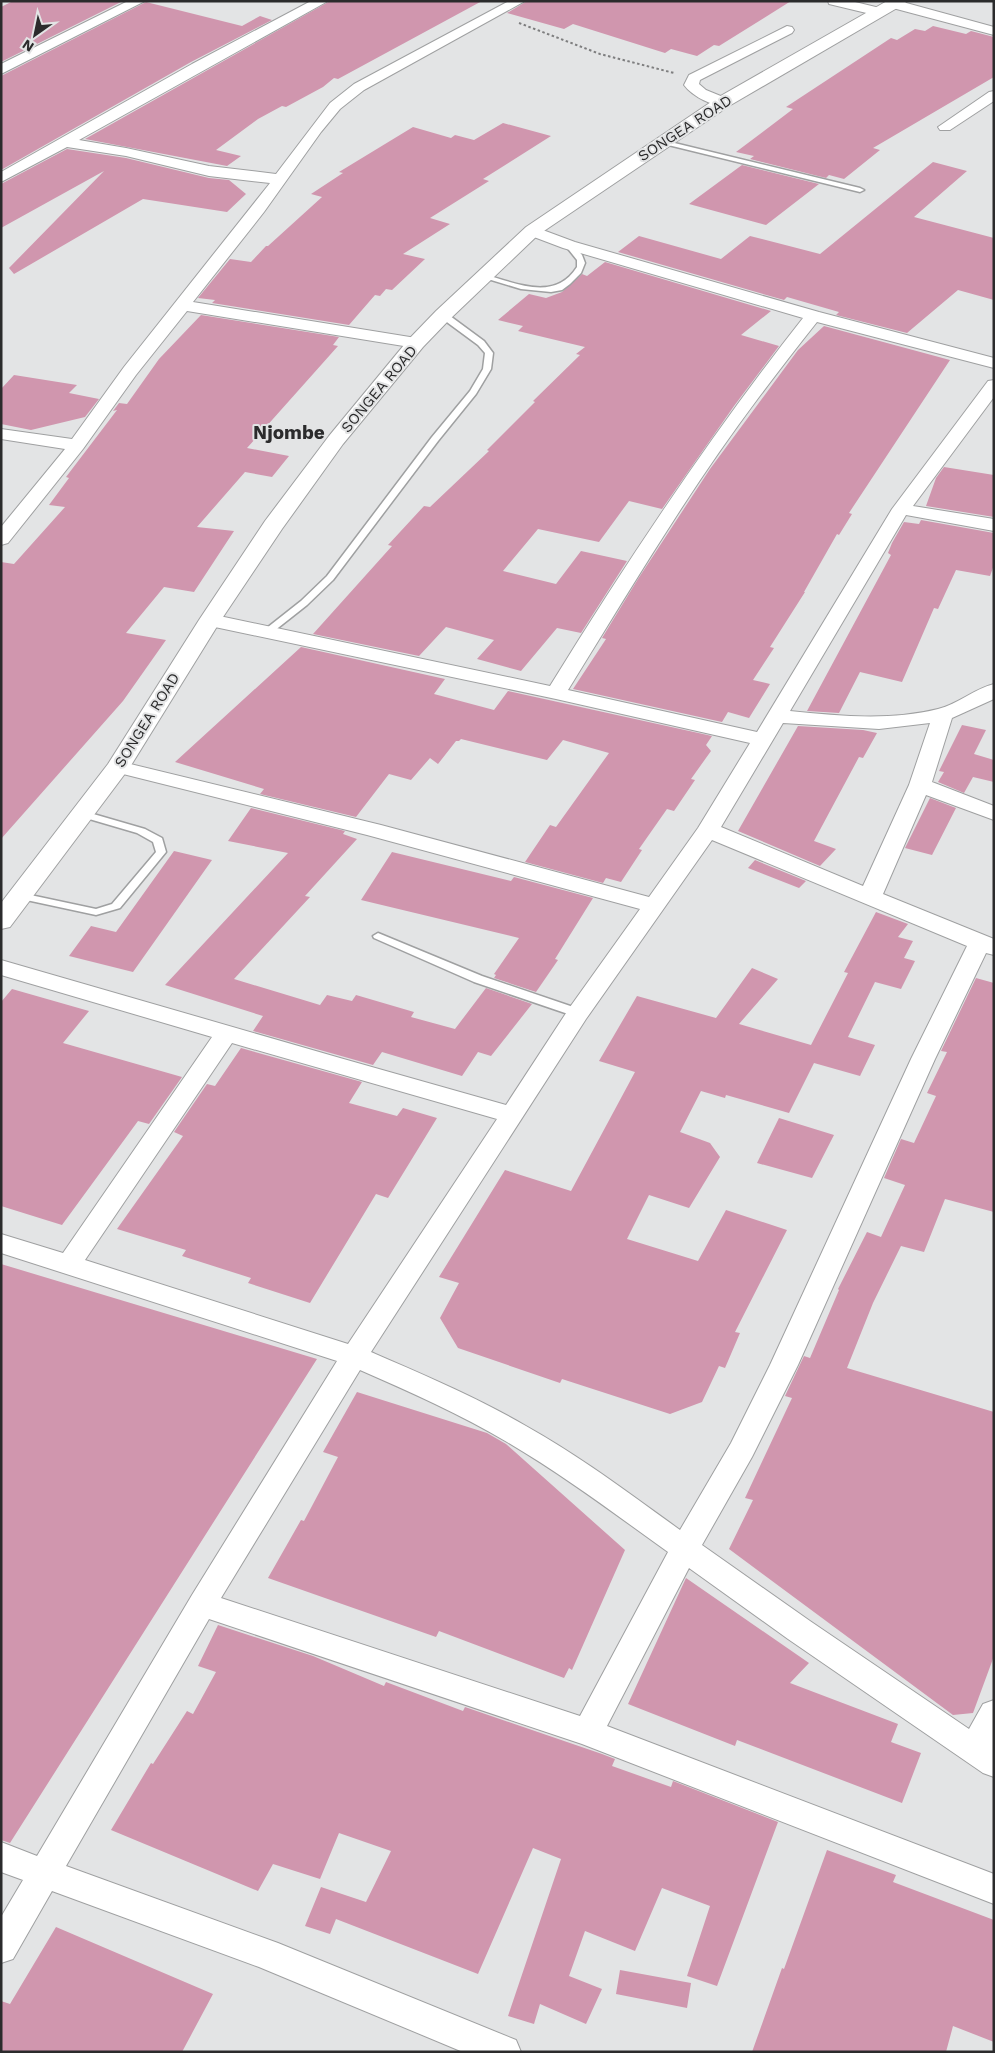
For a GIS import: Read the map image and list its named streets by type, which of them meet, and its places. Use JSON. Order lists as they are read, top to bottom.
{
  "streets": {
    "highway": ["SONGEA ROAD"]
  },
  "districts": ["Njombe"],
  "north": "bottom left"
}
